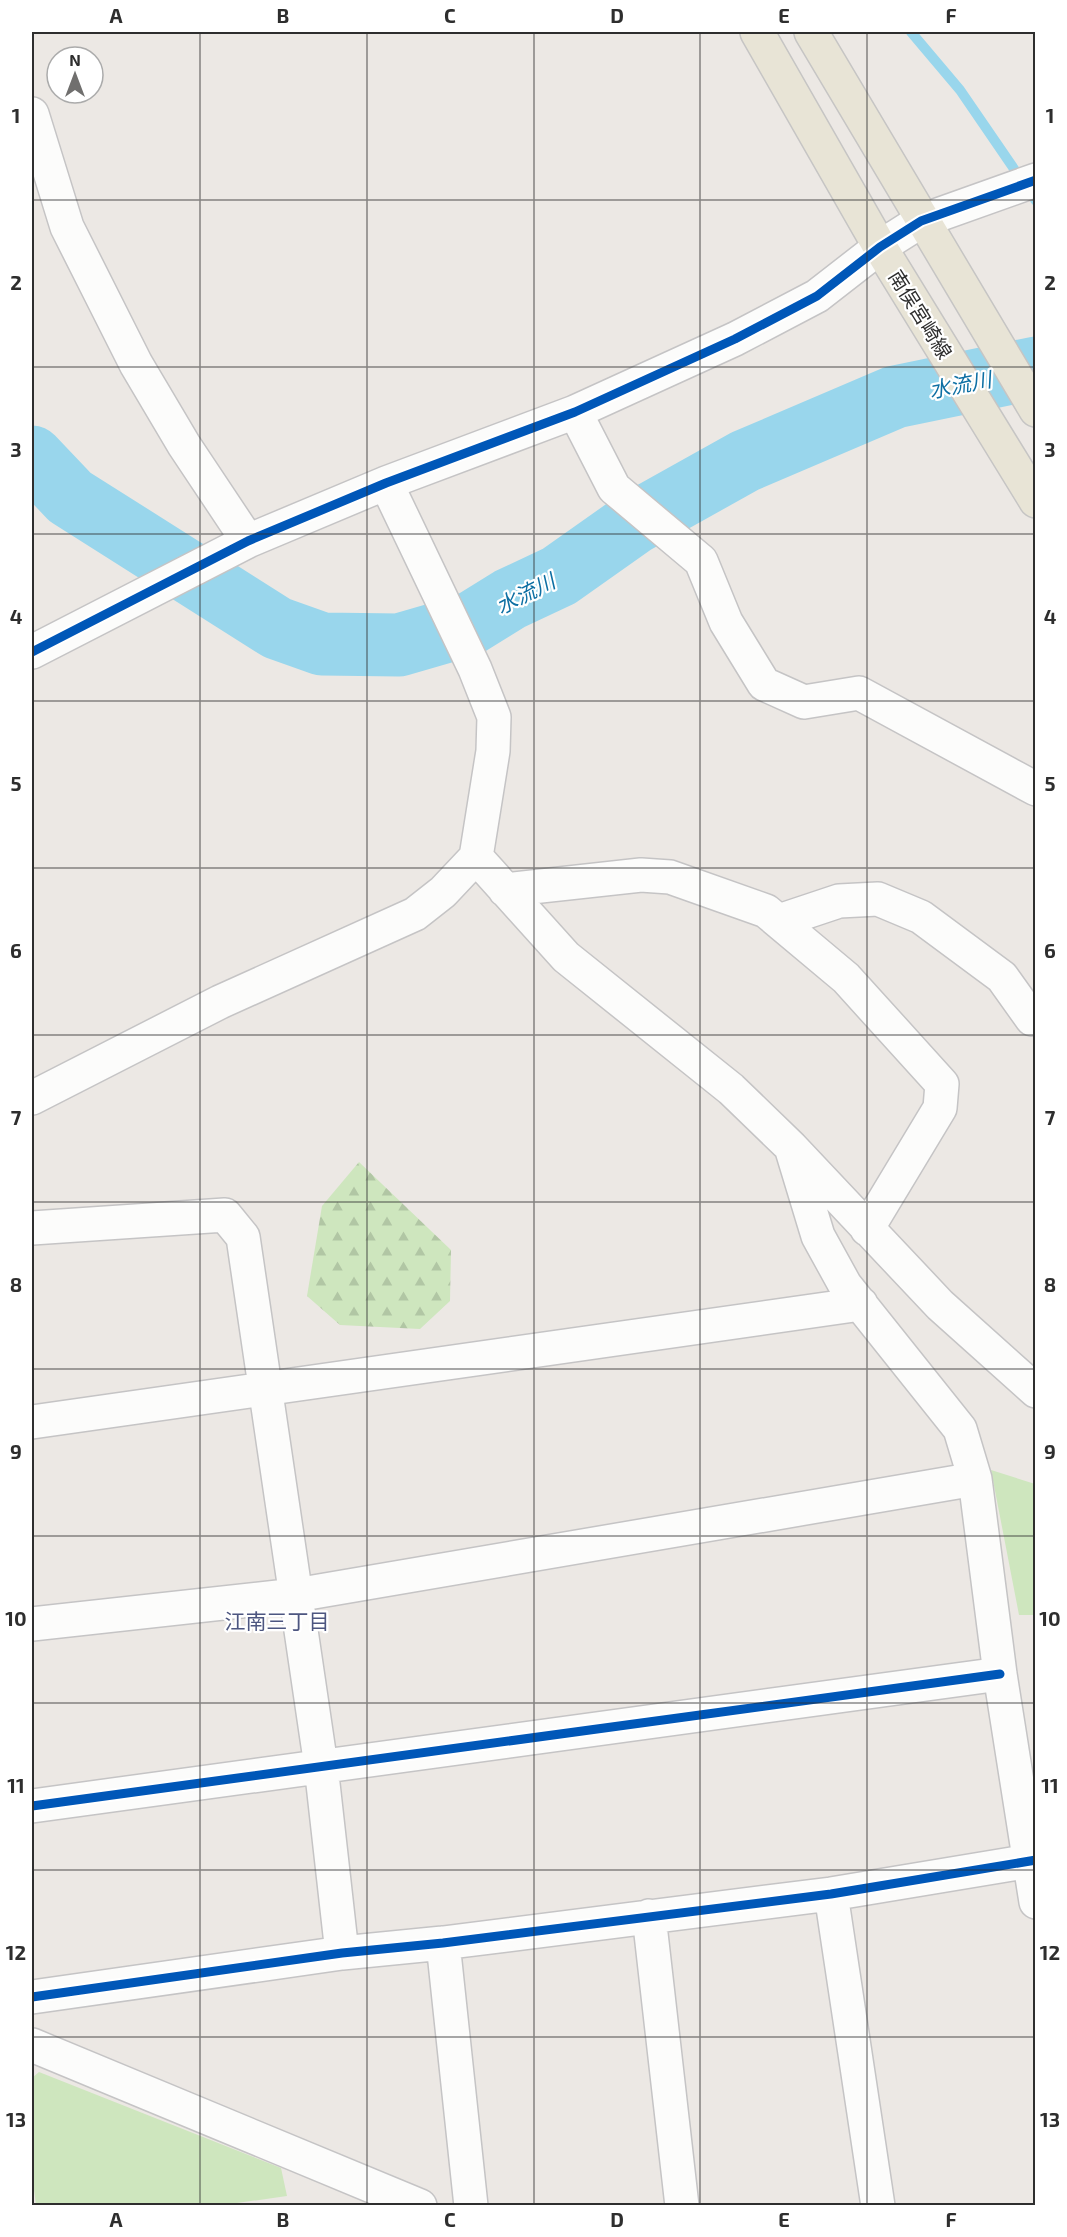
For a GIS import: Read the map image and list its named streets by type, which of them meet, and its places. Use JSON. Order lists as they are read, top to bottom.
{
  "streets": {
    "main road": ["南俣宮崎線"]
  },
  "districts": ["江南三丁目"],
  "water": ["水流川"],
  "north": "top",
  "grid": {
    "columns": [
      "A",
      "B",
      "C",
      "D",
      "E",
      "F"
    ],
    "rows": [
      "1",
      "2",
      "3",
      "4",
      "5",
      "6",
      "7",
      "8",
      "9",
      "10",
      "11",
      "12",
      "13"
    ]
  }
}
